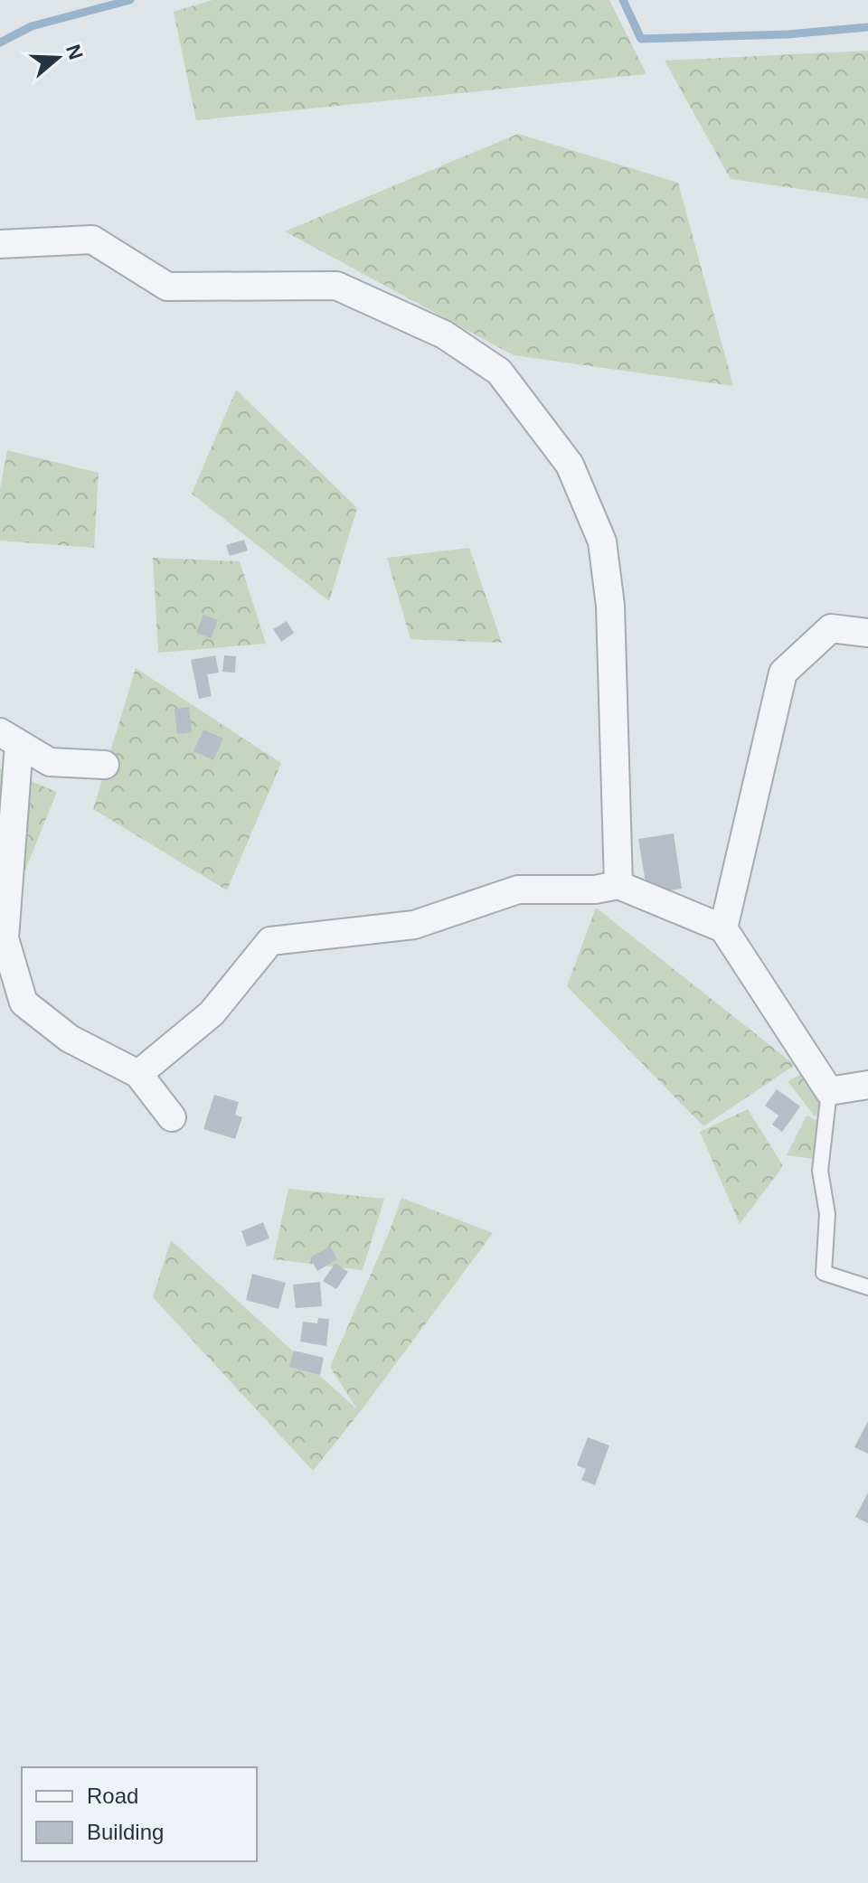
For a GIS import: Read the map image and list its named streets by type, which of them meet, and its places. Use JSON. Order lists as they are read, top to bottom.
{
  "legend": ["Road", "Building"],
  "north": "right"
}
